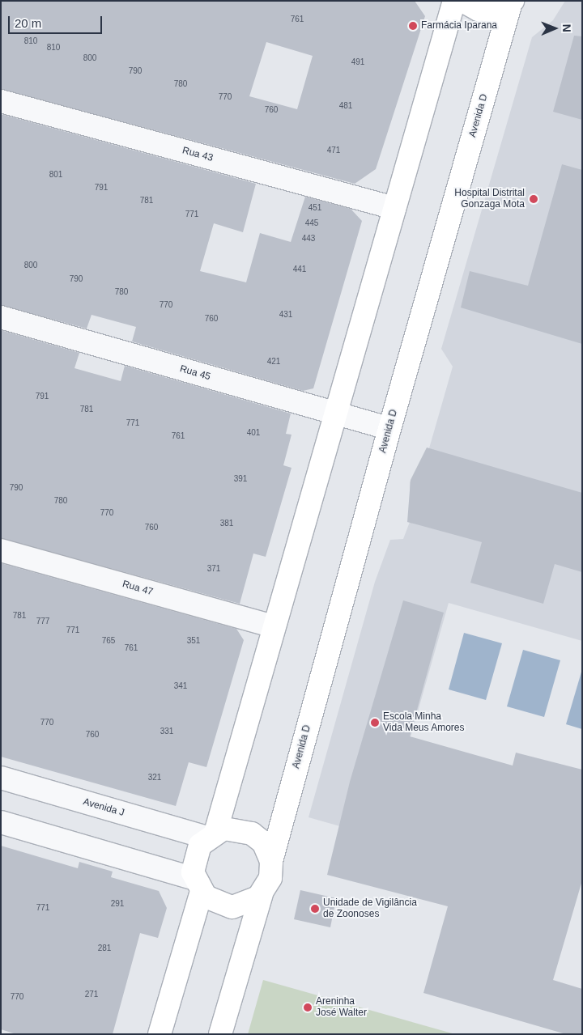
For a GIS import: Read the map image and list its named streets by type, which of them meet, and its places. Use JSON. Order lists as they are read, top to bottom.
{
  "streets": {
    "main road": ["Avenida D"],
    "street": [
      "Rua 43",
      "Rua 45",
      "Rua 47",
      "Avenida J"
    ]
  },
  "crossings": [
    ["Avenida D", "Rua 45"],
    ["Avenida D", "Avenida J"]
  ],
  "places": [
    "Farmácia Iparana",
    "Hospital Distrital Gonzaga Mota",
    "Escola Minha Vida Meus Amores",
    "Unidade de Vigilância de Zoonoses",
    "Areninha José Walter"
  ],
  "house_numbers": [
    "761",
    "810",
    "810",
    "800",
    "491",
    "790",
    "780",
    "770",
    "481",
    "760",
    "471",
    "801",
    "791",
    "781",
    "451",
    "771",
    "445",
    "443",
    "800",
    "441",
    "790",
    "780",
    "770",
    "431",
    "760",
    "421",
    "791",
    "781",
    "771",
    "401",
    "761",
    "391",
    "790",
    "780",
    "770",
    "381",
    "760",
    "371",
    "781",
    "777",
    "771",
    "765",
    "351",
    "761",
    "341",
    "770",
    "331",
    "760",
    "321",
    "291",
    "771",
    "281",
    "271",
    "770"
  ],
  "scale_bar": "20 m",
  "north": "right"
}
